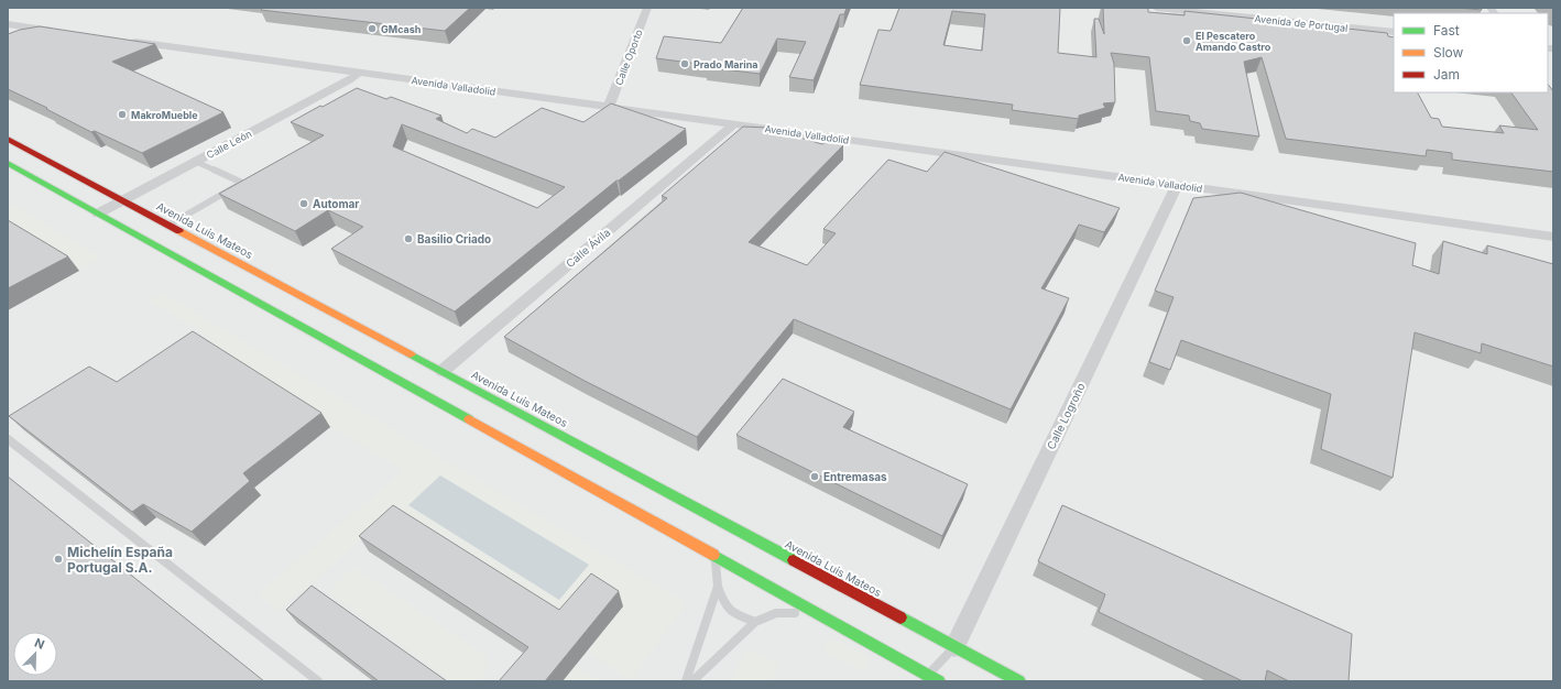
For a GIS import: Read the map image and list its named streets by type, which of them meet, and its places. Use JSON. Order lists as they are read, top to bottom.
{
  "streets": {
    "highway": ["Avenida Luis Mateos"],
    "street": [
      "Avenida de Portugal",
      "Calle Oporto",
      "Avenida Valladolid",
      "Calle León",
      "Calle Ávila",
      "Calle Logroño"
    ]
  },
  "crossings": [
    ["Calle Oporto", "Avenida Valladolid"],
    ["Avenida Valladolid", "Calle León"],
    ["Avenida Valladolid", "Calle Ávila"],
    ["Avenida Valladolid", "Calle Logroño"],
    ["Calle León", "Avenida Luis Mateos"],
    ["Avenida Luis Mateos", "Calle Ávila"],
    ["Avenida Luis Mateos", "Calle Logroño"]
  ],
  "places": [
    "GMcash",
    "El Pescatero Amando Castro",
    "Prado Marina",
    "MakroMueble",
    "Automar",
    "Basilio Criado",
    "Entremasas",
    "Michelín España Portugal S.A."
  ],
  "legend": ["Fast", "Slow", "Jam"],
  "north": "top right"
}
